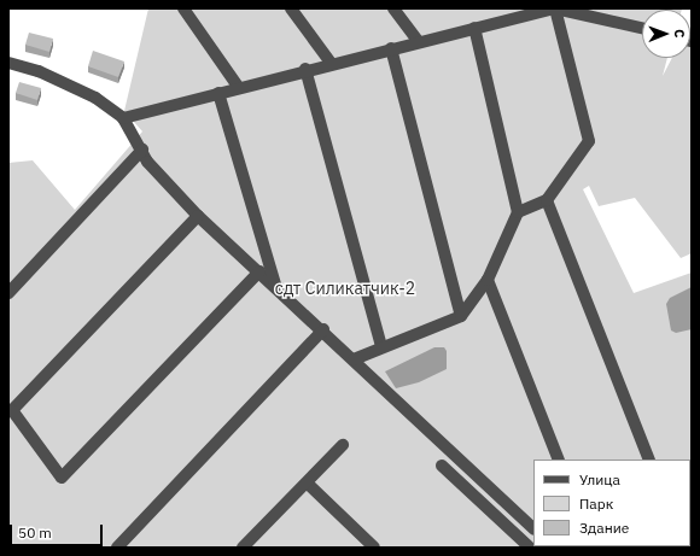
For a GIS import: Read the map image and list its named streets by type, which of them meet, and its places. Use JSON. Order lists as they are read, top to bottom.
{
  "parks": ["сдт Силикатчик-2"],
  "legend": ["Улица", "Парк", "Здание"],
  "scale_bar": "50 m",
  "north": "right"
}
